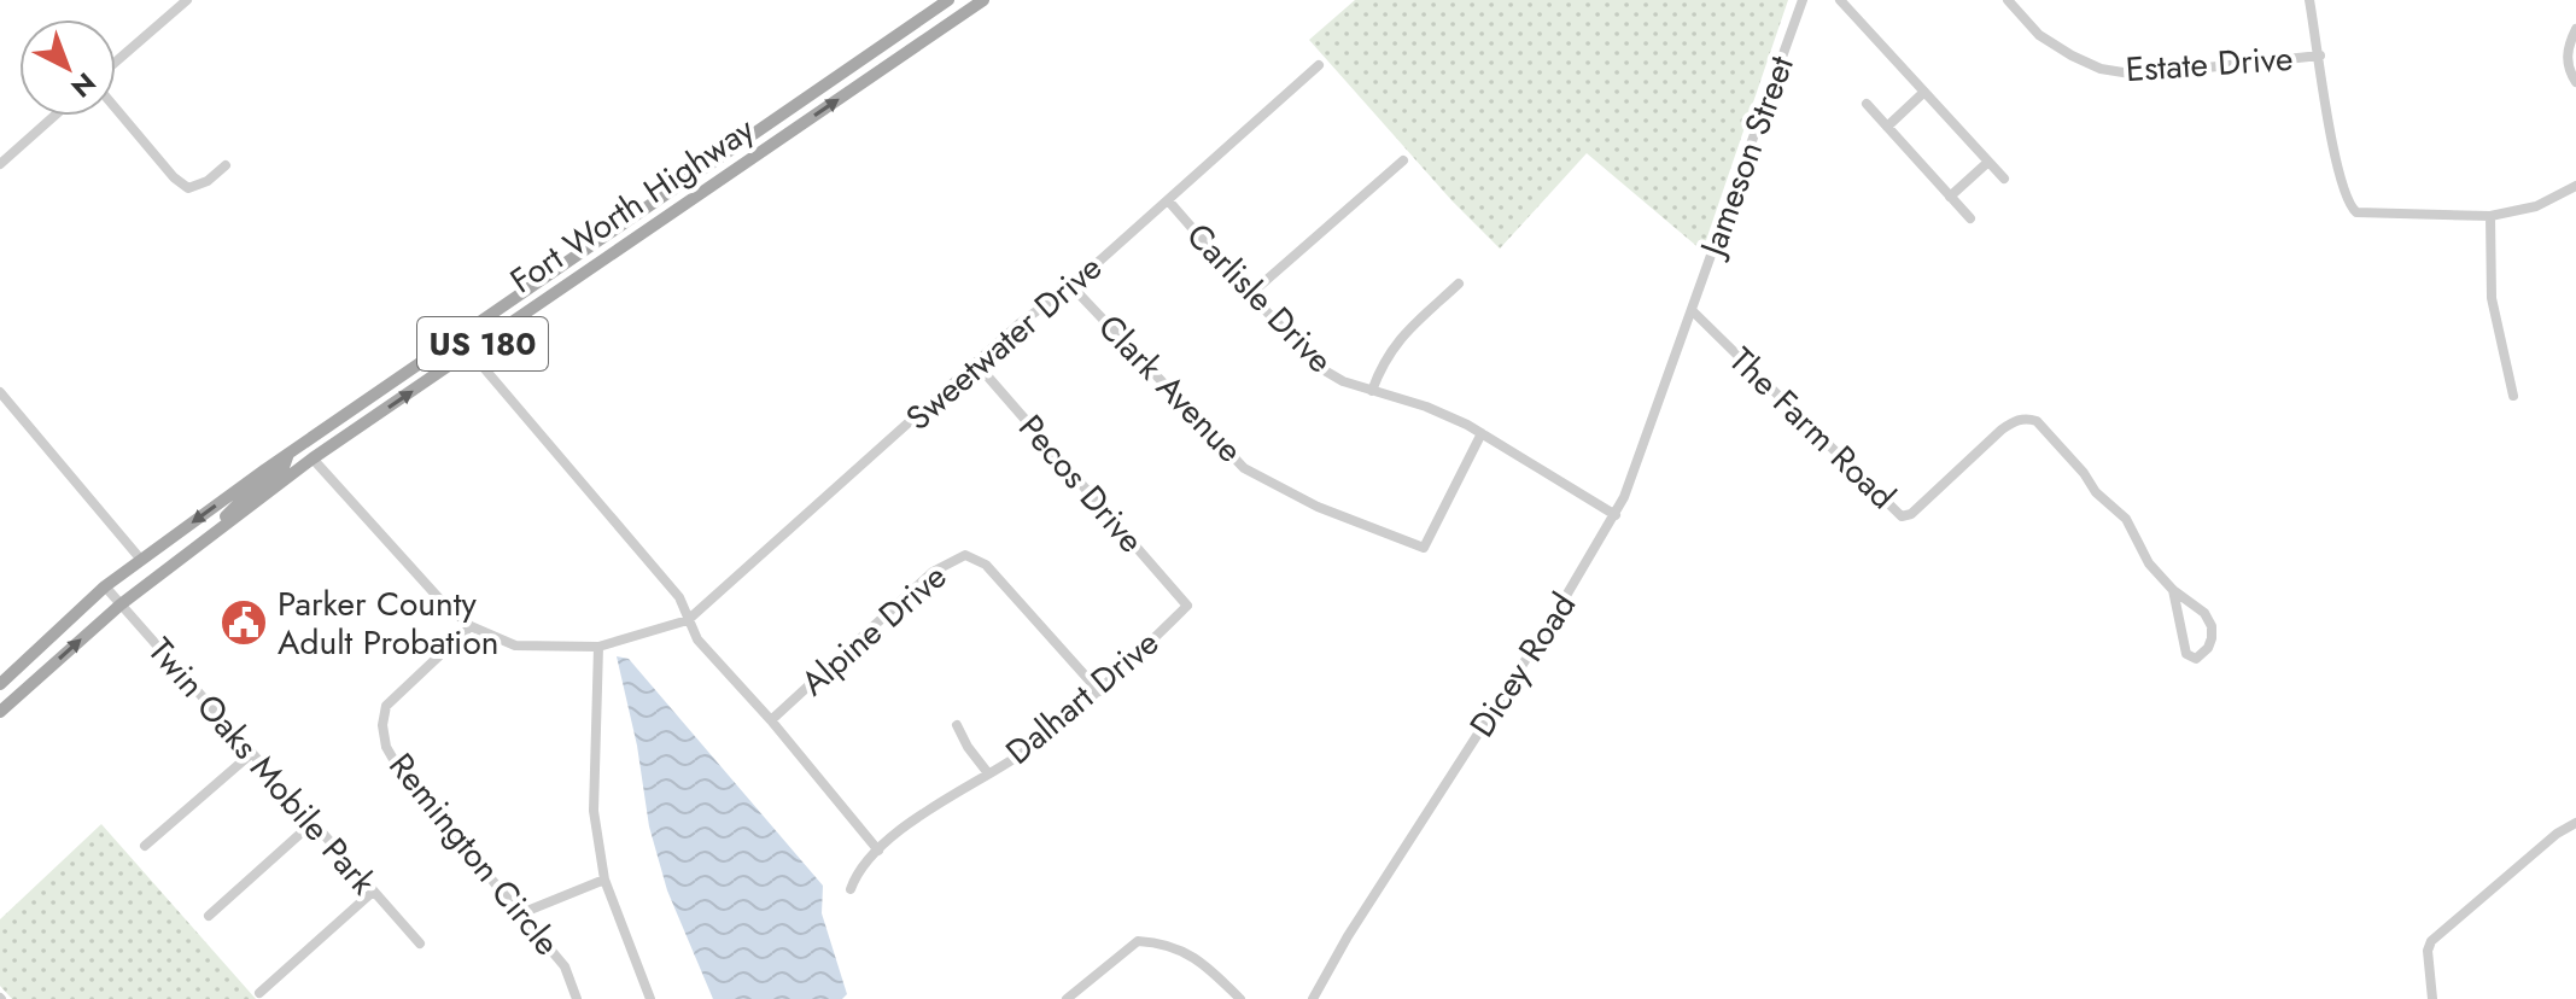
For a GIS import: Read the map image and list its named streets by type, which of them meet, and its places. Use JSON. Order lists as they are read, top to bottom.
{
  "streets": {
    "main road": ["Fort Worth Highway", "US 180"],
    "street": [
      "Estate Drive",
      "Jameson Street",
      "Carlisle Drive",
      "Sweetwater Drive",
      "Clark Avenue",
      "The Farm Road",
      "Pecos Drive",
      "Alpine Drive",
      "Dicey Road",
      "Dalhart Drive",
      "Twin Oaks Mobile Park",
      "Remington Circle"
    ]
  },
  "crossings": [
    ["Jameson Street", "The Farm Road"],
    ["Jameson Street", "Dicey Road"],
    ["Fort Worth Highway", "Sweetwater Drive"],
    ["Fort Worth Highway", "Twin Oaks Mobile Park"],
    ["Carlisle Drive", "Sweetwater Drive"],
    ["Carlisle Drive", "Clark Avenue"],
    ["Carlisle Drive", "Dicey Road"],
    ["Sweetwater Drive", "Clark Avenue"],
    ["Sweetwater Drive", "Pecos Drive"],
    ["Sweetwater Drive", "Remington Circle"],
    ["The Farm Road", "Dicey Road"],
    ["Pecos Drive", "Dalhart Drive"],
    ["Alpine Drive", "Dalhart Drive"]
  ],
  "places": {
    "public building": ["Parker County Adult Probation"]
  },
  "north": "bottom right"
}
